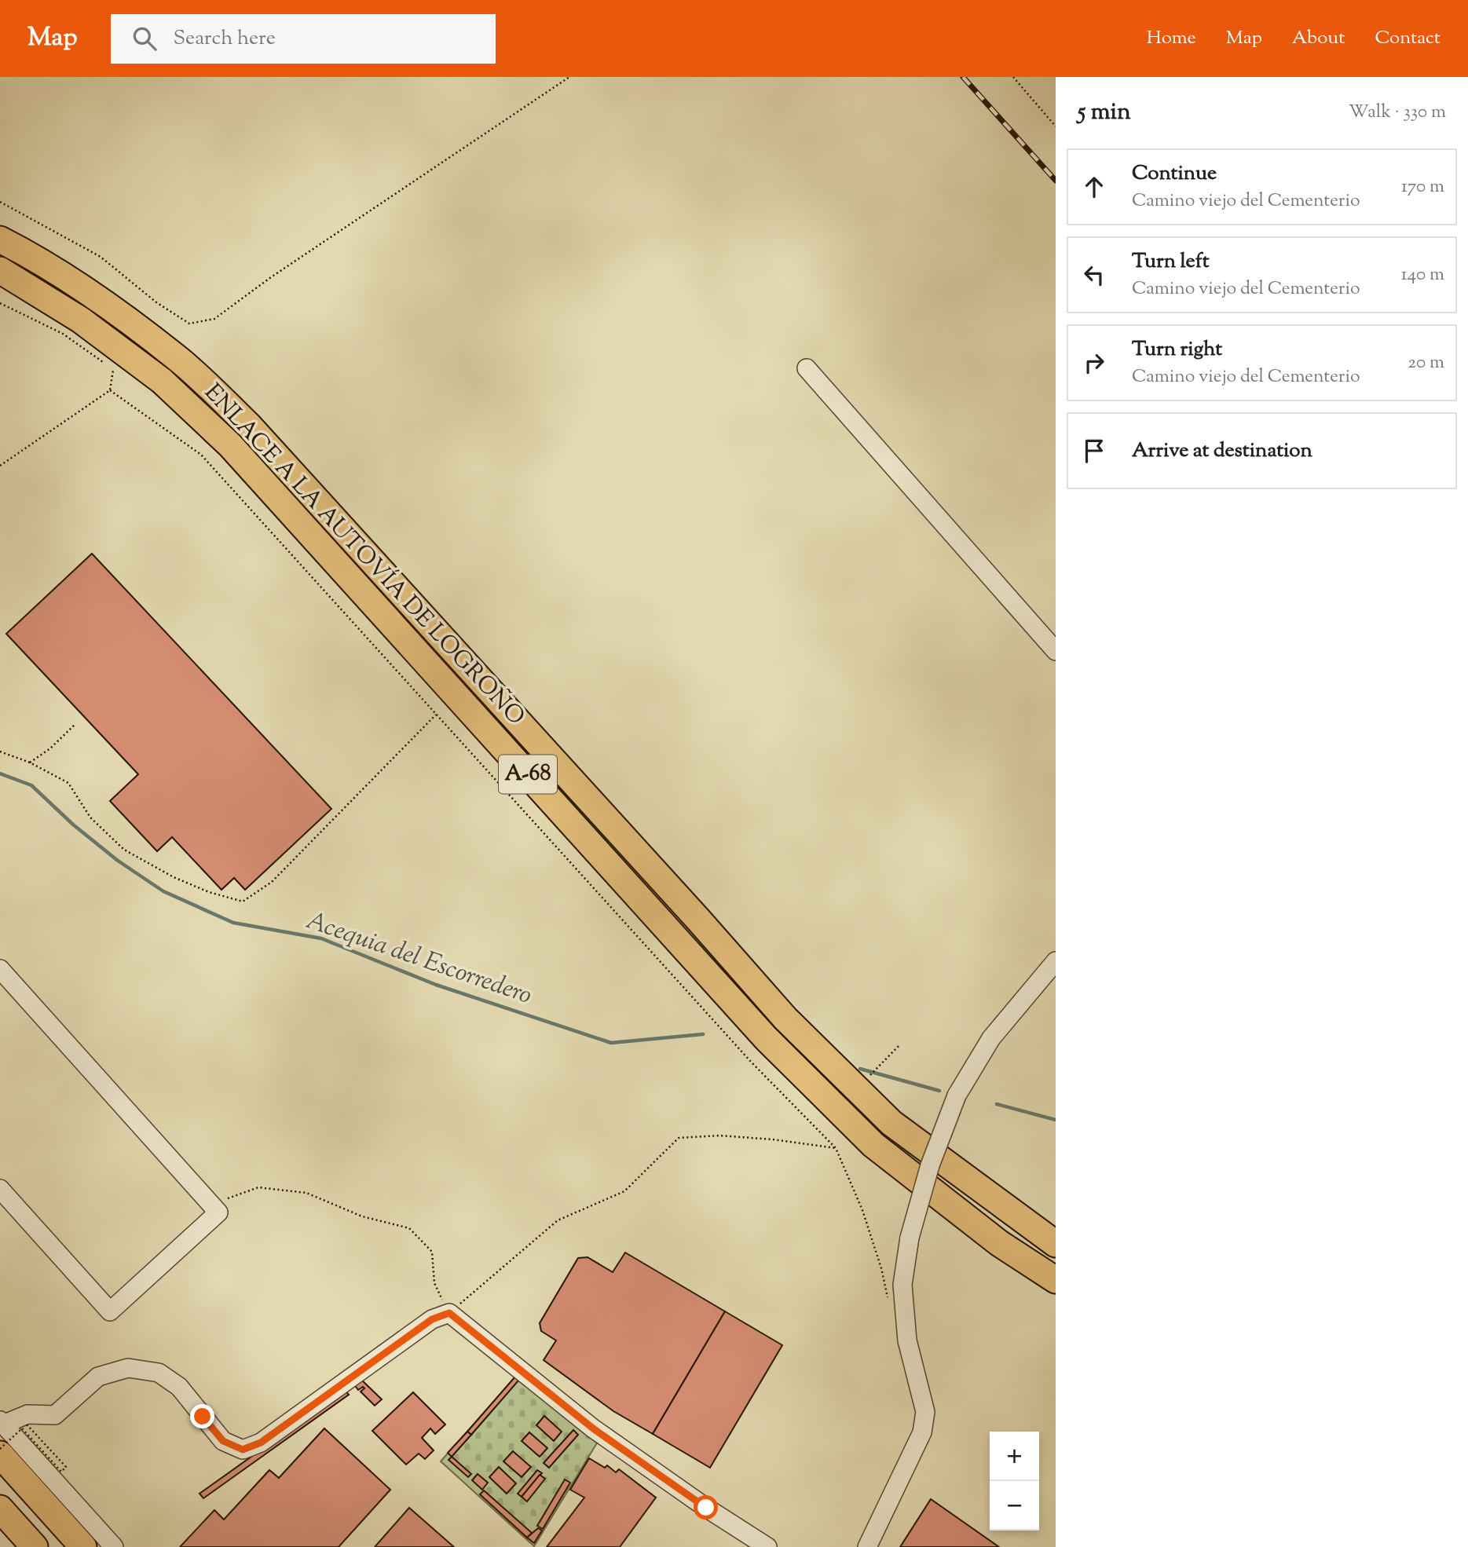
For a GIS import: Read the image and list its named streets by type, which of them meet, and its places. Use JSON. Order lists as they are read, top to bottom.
{
  "streets": {
    "highway": ["ENLACE A LA AUTOVÍA DE LOGROÑO", "A-68"]
  },
  "water": ["Acequia del Escorredero"],
  "page": {
    "header": "Map",
    "search": "Search here",
    "nav": [
      "Home",
      "Map",
      "About",
      "Contact"
    ],
    "heading": ["5 min", "Walk · 330 m"],
    "list": [
      ["Continue", "Camino viejo del Cementerio", "170 m"],
      ["Turn left", "Camino viejo del Cementerio", "140 m"],
      ["Turn right", "Camino viejo del Cementerio", "20 m"],
      "Arrive at destination"
    ],
    "map_buttons": ["+", "−"]
  }
}
